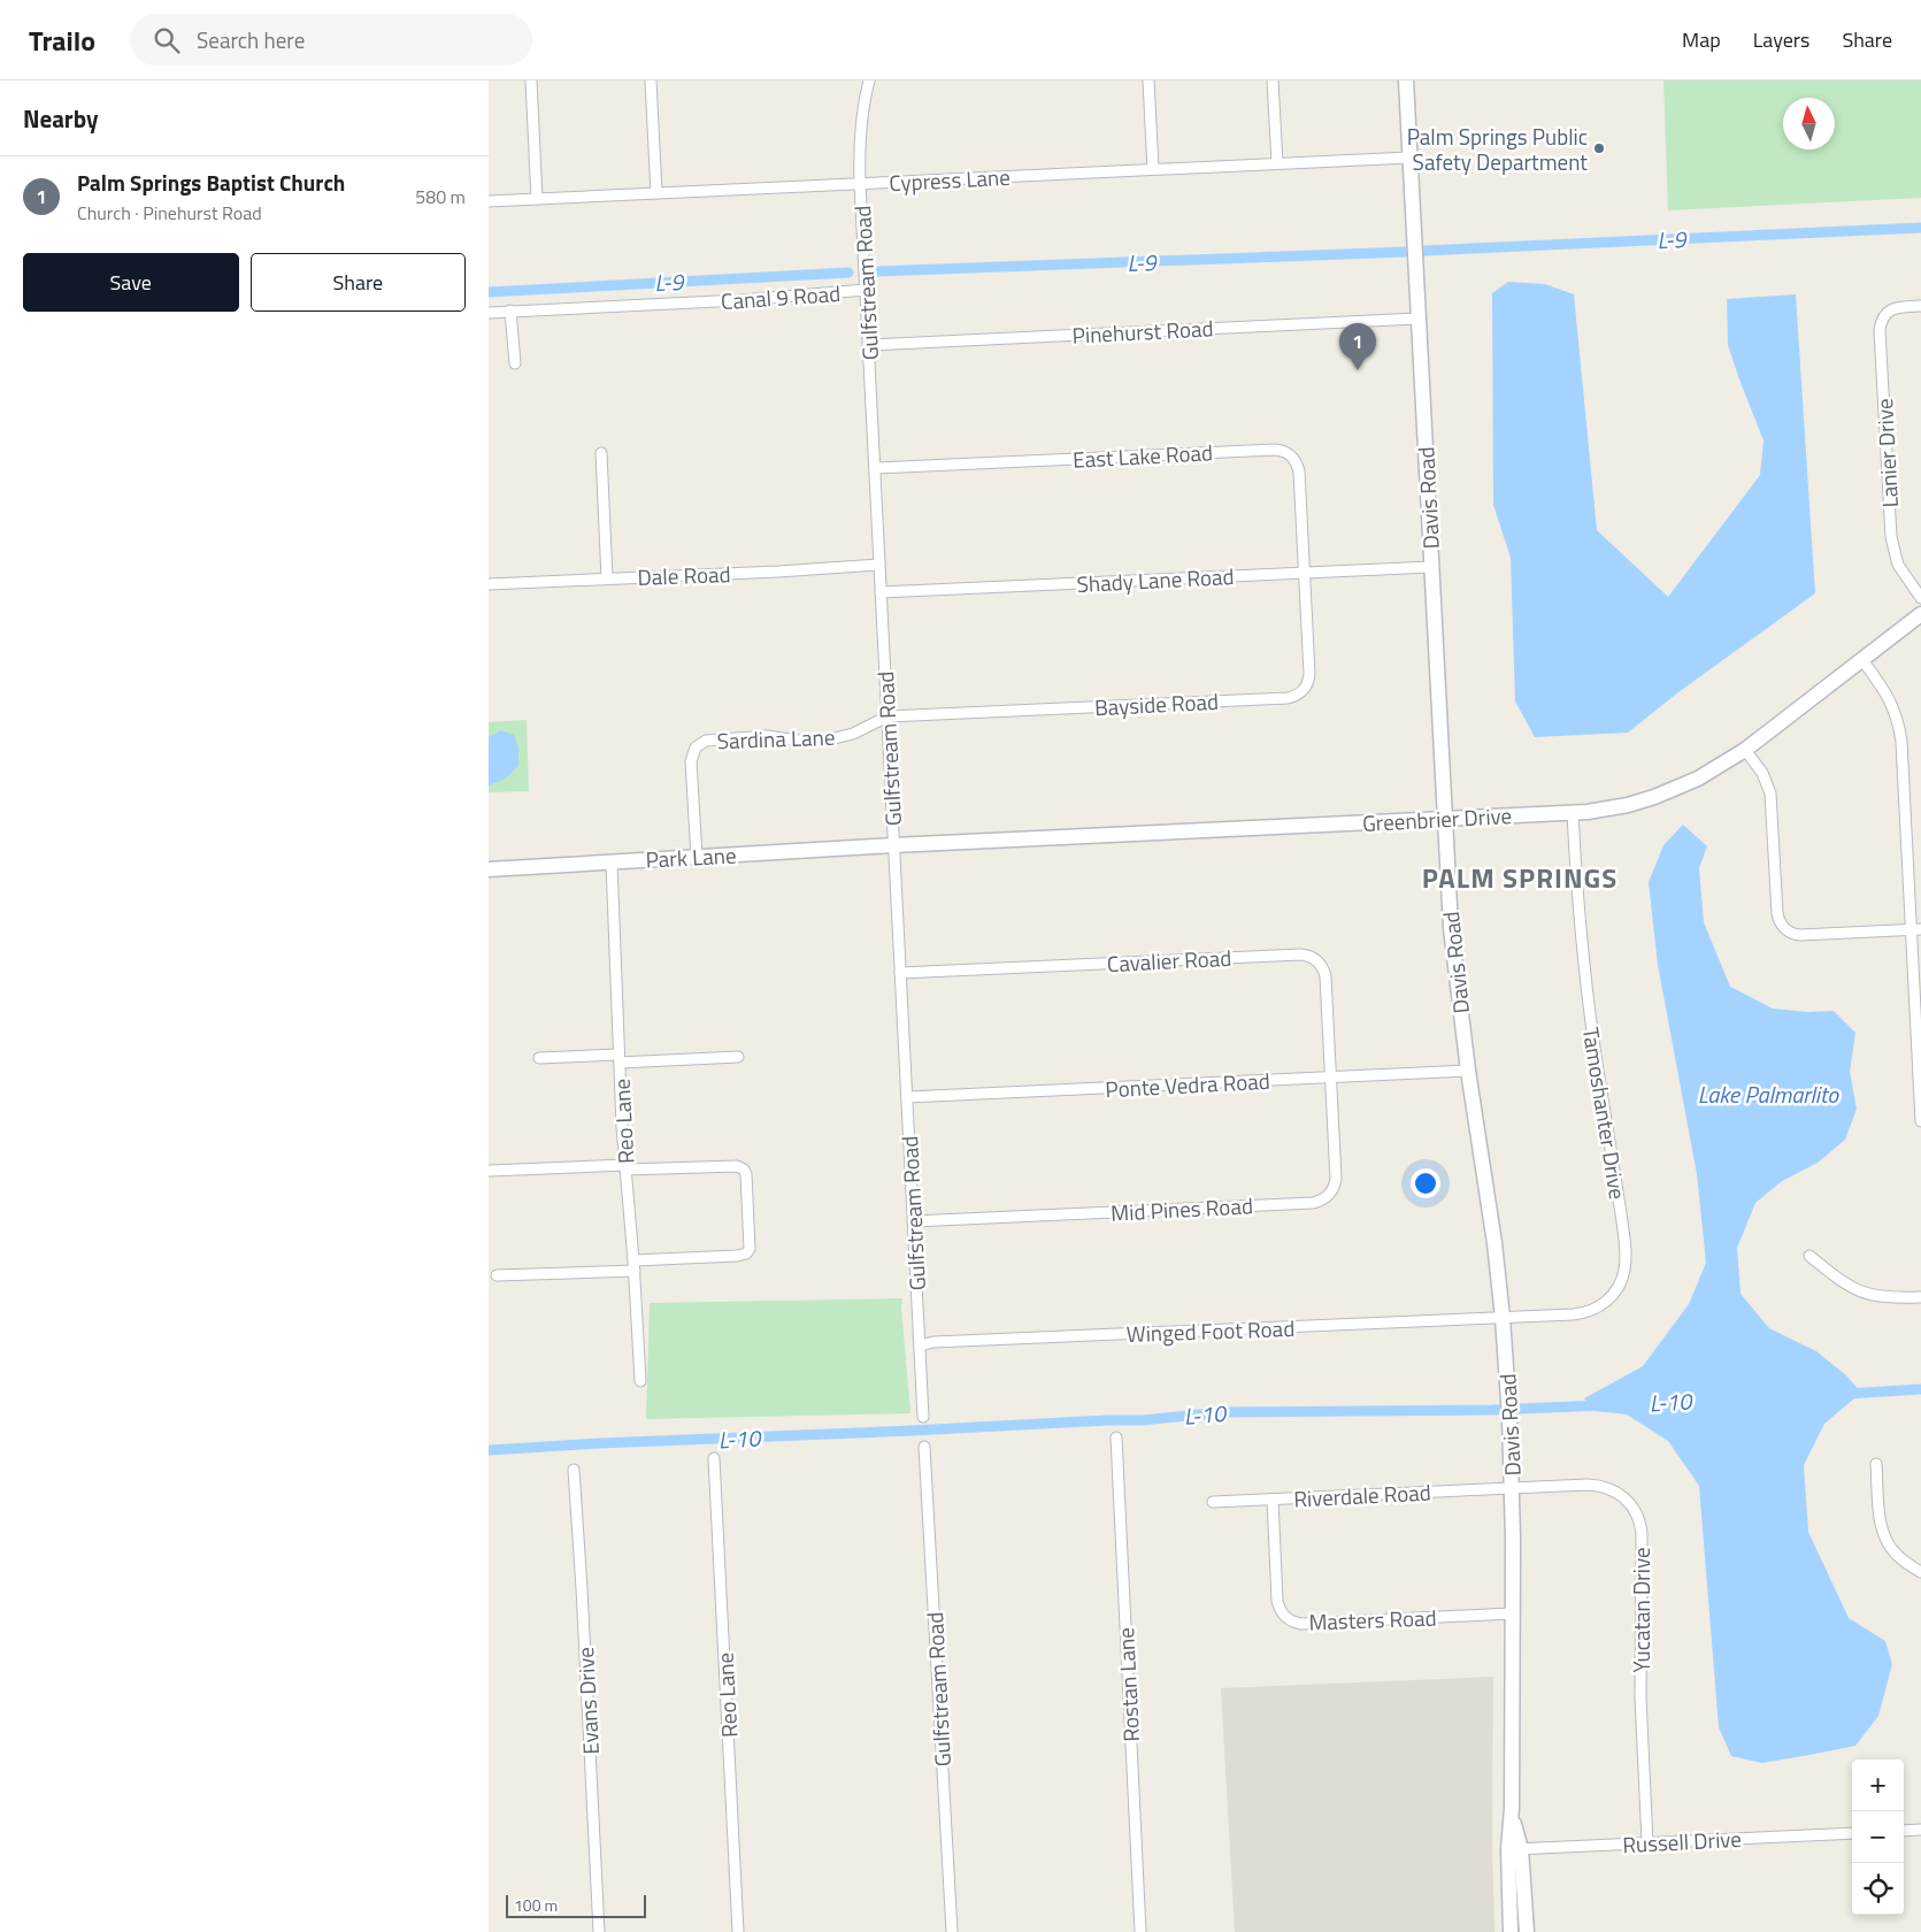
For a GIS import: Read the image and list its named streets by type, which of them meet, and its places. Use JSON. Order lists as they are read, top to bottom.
{
  "streets": {
    "street": [
      "Cypress Lane",
      "Gulfstream Road",
      "Canal 9 Road",
      "Pinehurst Road",
      "Lanier Drive",
      "East Lake Road",
      "Davis Road",
      "Dale Road",
      "Shady Lane Road",
      "Bayside Road",
      "Sardina Lane",
      "Greenbrier Drive",
      "Park Lane",
      "Cavalier Road",
      "Ponte Vedra Road",
      "Tamoshanter Drive",
      "Reo Lane",
      "Mid Pines Road",
      "Winged Foot Road",
      "Riverdale Road",
      "Yucatan Drive",
      "Masters Road",
      "Rostan Lane",
      "Evans Drive",
      "Russell Drive"
    ]
  },
  "crossings": [
    ["Cypress Lane", "Gulfstream Road"],
    ["Cypress Lane", "Davis Road"],
    ["Gulfstream Road", "Canal 9 Road"],
    ["Gulfstream Road", "Pinehurst Road"],
    ["Gulfstream Road", "East Lake Road"],
    ["Gulfstream Road", "Dale Road"],
    ["Gulfstream Road", "Shady Lane Road"],
    ["Gulfstream Road", "Bayside Road"],
    ["Gulfstream Road", "Sardina Lane"],
    ["Gulfstream Road", "Greenbrier Drive"],
    ["Gulfstream Road", "Park Lane"],
    ["Gulfstream Road", "Cavalier Road"],
    ["Gulfstream Road", "Ponte Vedra Road"],
    ["Gulfstream Road", "Mid Pines Road"],
    ["Gulfstream Road", "Winged Foot Road"],
    ["Pinehurst Road", "Davis Road"],
    ["East Lake Road", "Shady Lane Road"],
    ["East Lake Road", "Bayside Road"],
    ["Davis Road", "Shady Lane Road"],
    ["Davis Road", "Greenbrier Drive"],
    ["Davis Road", "Ponte Vedra Road"],
    ["Davis Road", "Tamoshanter Drive"],
    ["Davis Road", "Winged Foot Road"],
    ["Davis Road", "Riverdale Road"],
    ["Davis Road", "Yucatan Drive"],
    ["Davis Road", "Masters Road"],
    ["Davis Road", "Russell Drive"],
    ["Shady Lane Road", "Bayside Road"],
    ["Bayside Road", "Sardina Lane"],
    ["Sardina Lane", "Park Lane"],
    ["Greenbrier Drive", "Park Lane"],
    ["Greenbrier Drive", "Tamoshanter Drive"],
    ["Park Lane", "Reo Lane"],
    ["Cavalier Road", "Ponte Vedra Road"],
    ["Cavalier Road", "Mid Pines Road"],
    ["Ponte Vedra Road", "Mid Pines Road"],
    ["Tamoshanter Drive", "Winged Foot Road"],
    ["Riverdale Road", "Yucatan Drive"],
    ["Riverdale Road", "Masters Road"],
    ["Yucatan Drive", "Russell Drive"]
  ],
  "districts": ["PALM SPRINGS"],
  "water": ["L-9", "Lake Palmarlito", "L-10"],
  "places": ["Palm Springs Public Safety Department"],
  "scale_bar": "100 m",
  "north": "top",
  "page": {
    "header": "Trailo",
    "search": "Search here",
    "nav": ["Map", "Layers", "Share"],
    "heading": "Nearby",
    "list": [
      {
        "mark": "1",
        "name": "Palm Springs Baptist Church",
        "note": "Church · Pinehurst Road",
        "value": "580 m"
      }
    ],
    "buttons": ["Save", "Share"],
    "pins": "1",
    "map_buttons": ["+", "−"],
    "scale": "100 m"
  }
}
